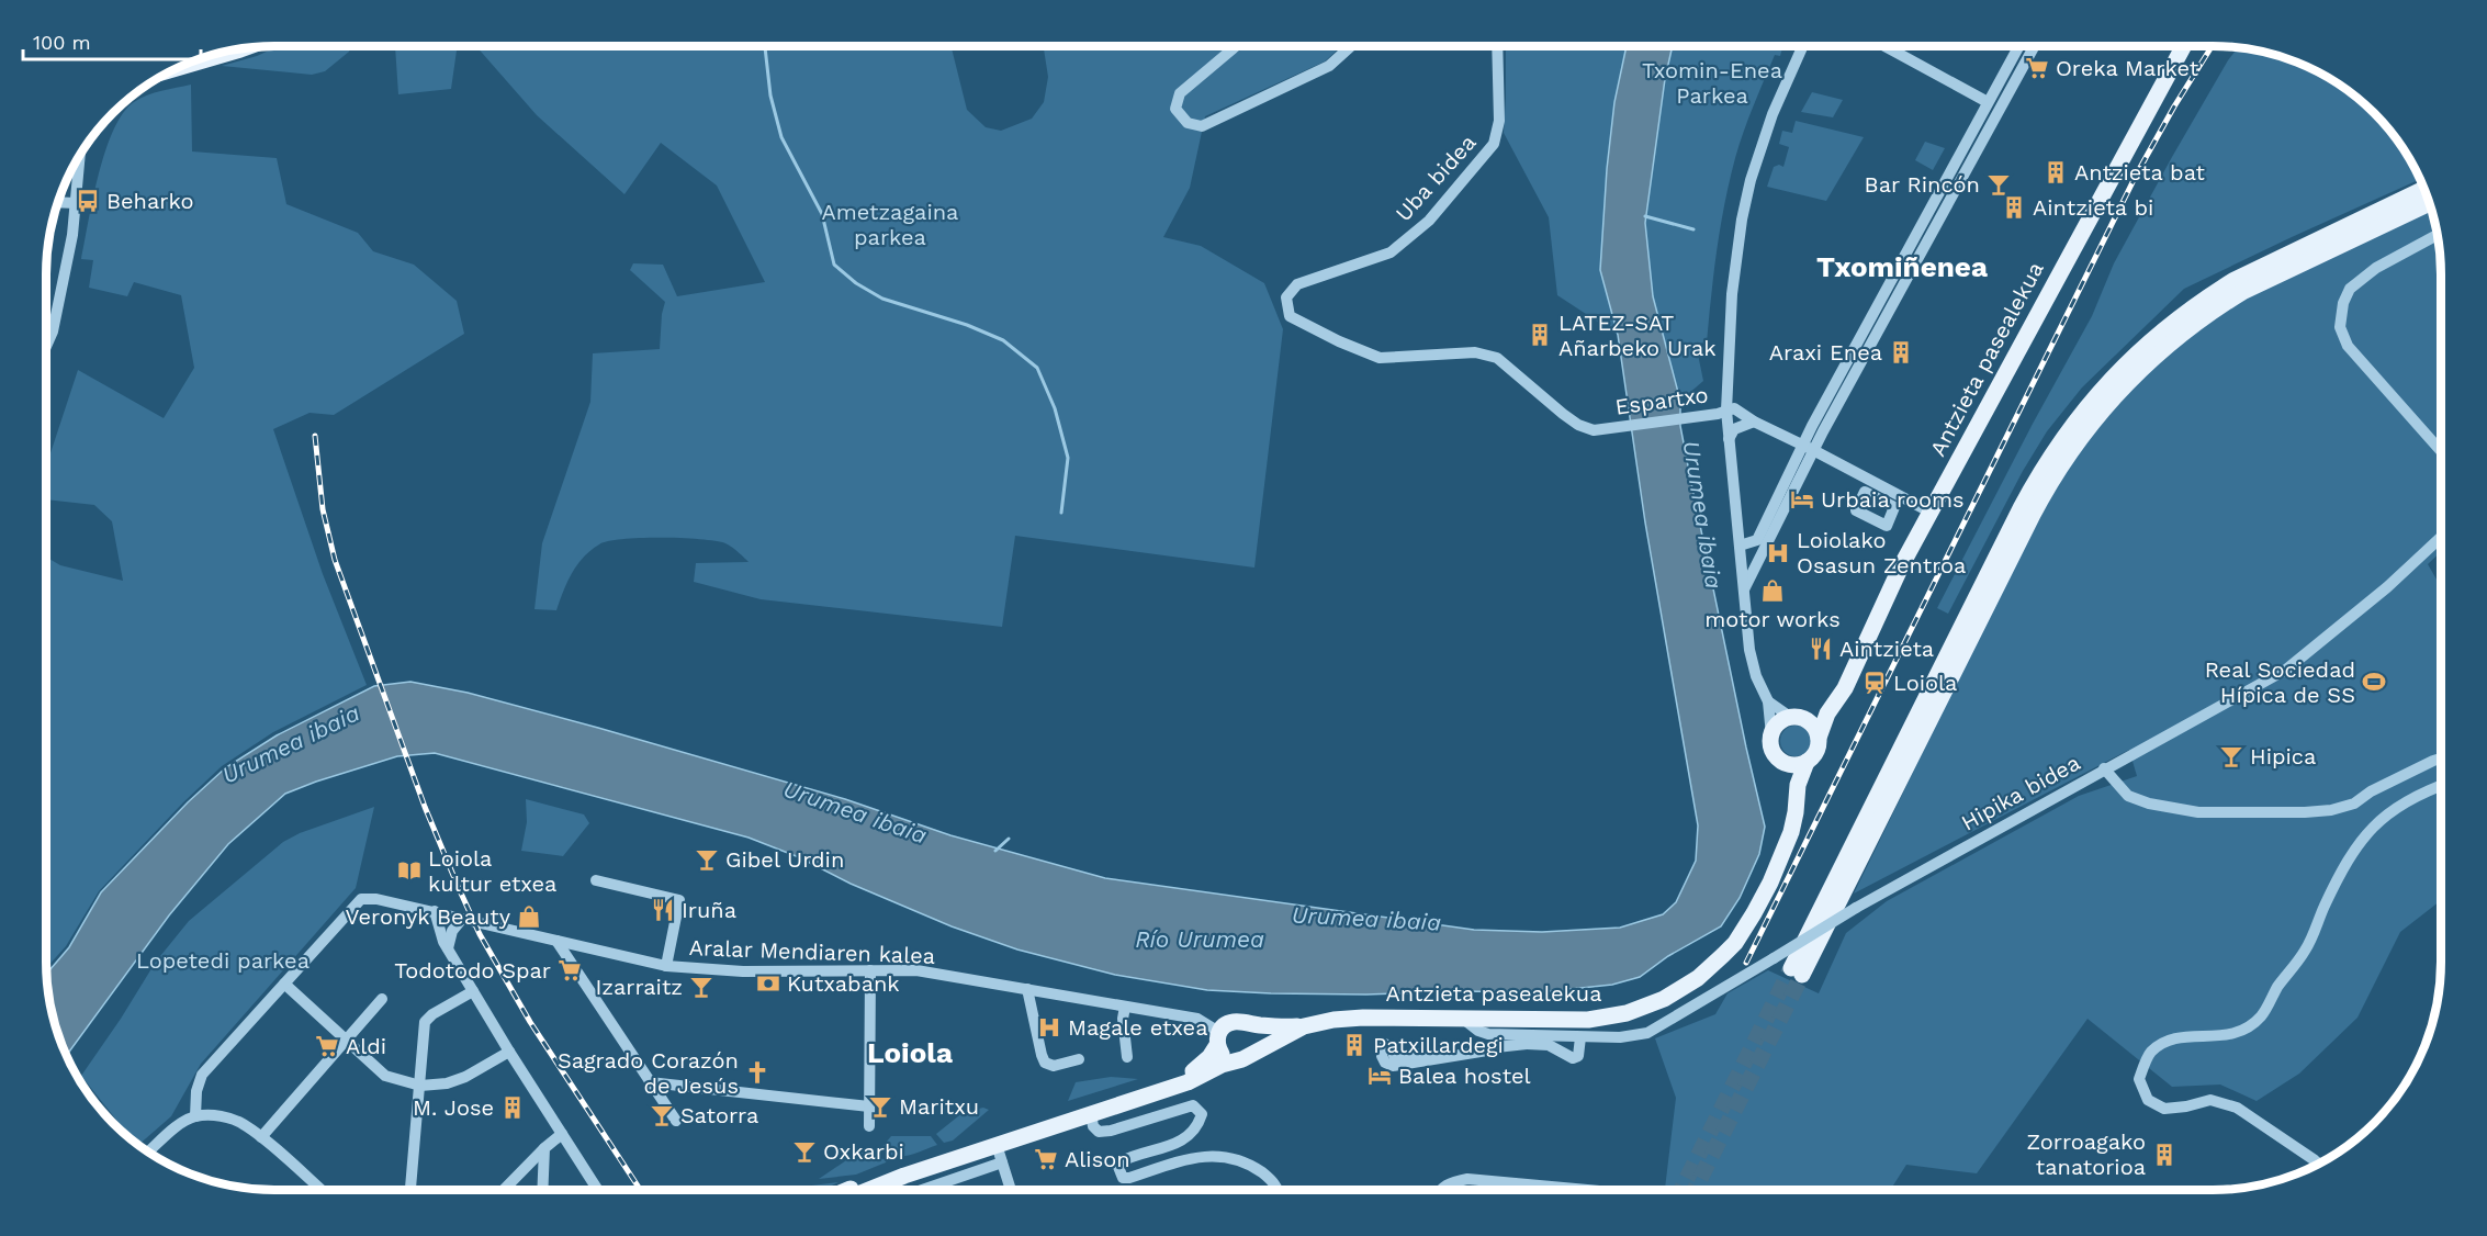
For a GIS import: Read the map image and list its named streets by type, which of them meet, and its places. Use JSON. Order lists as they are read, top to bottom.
{
  "streets": {
    "main road": ["Antzieta pasealekua"],
    "street": [
      "Uba bidea",
      "Espartxo",
      "Hipika bidea",
      "Aralar Mendiaren kalea"
    ]
  },
  "crossings": [
    ["Uba bidea", "Espartxo"],
    ["Antzieta pasealekua", "Hipika bidea"]
  ],
  "districts": ["Txomiñenea", "Loiola"],
  "water": ["Urumea ibaia", "Río Urumea"],
  "parks": ["Txomin-Enea Parkea", "Ametzagaina parkea", "Lopetedi parkea"],
  "places": {
    "supermarket": [
      "Oreka Market",
      "Todotodo Spar",
      "Aldi",
      "Alison"
    ],
    "building": [
      "Antzieta bat",
      "Aintzieta bi",
      "LATEZ-SAT Añarbeko Urak",
      "Araxi Enea",
      "Patxillardegi",
      "M. Jose",
      "Zorroagako tanatorioa"
    ],
    "bar": [
      "Bar Rincón",
      "Hipica",
      "Gibel Urdin",
      "Izarraitz",
      "Maritxu",
      "Satorra",
      "Oxkarbi"
    ],
    "bus stop": ["Beharko"],
    "hotel": ["Urbaia rooms", "Balea hostel"],
    "hospital": ["Loiolako Osasun Zentroa", "Magale etxea"],
    "shop": ["motor works", "Veronyk Beauty"],
    "restaurant": ["Aintzieta", "Iruña"],
    "sports": ["Real Sociedad Hípica de SS"],
    "station": ["Loiola"],
    "library": ["Loiola kultur etxea"],
    "bank": ["Kutxabank"],
    "church": ["Sagrado Corazón de Jesús"]
  },
  "scale_bar": "100 m"
}
